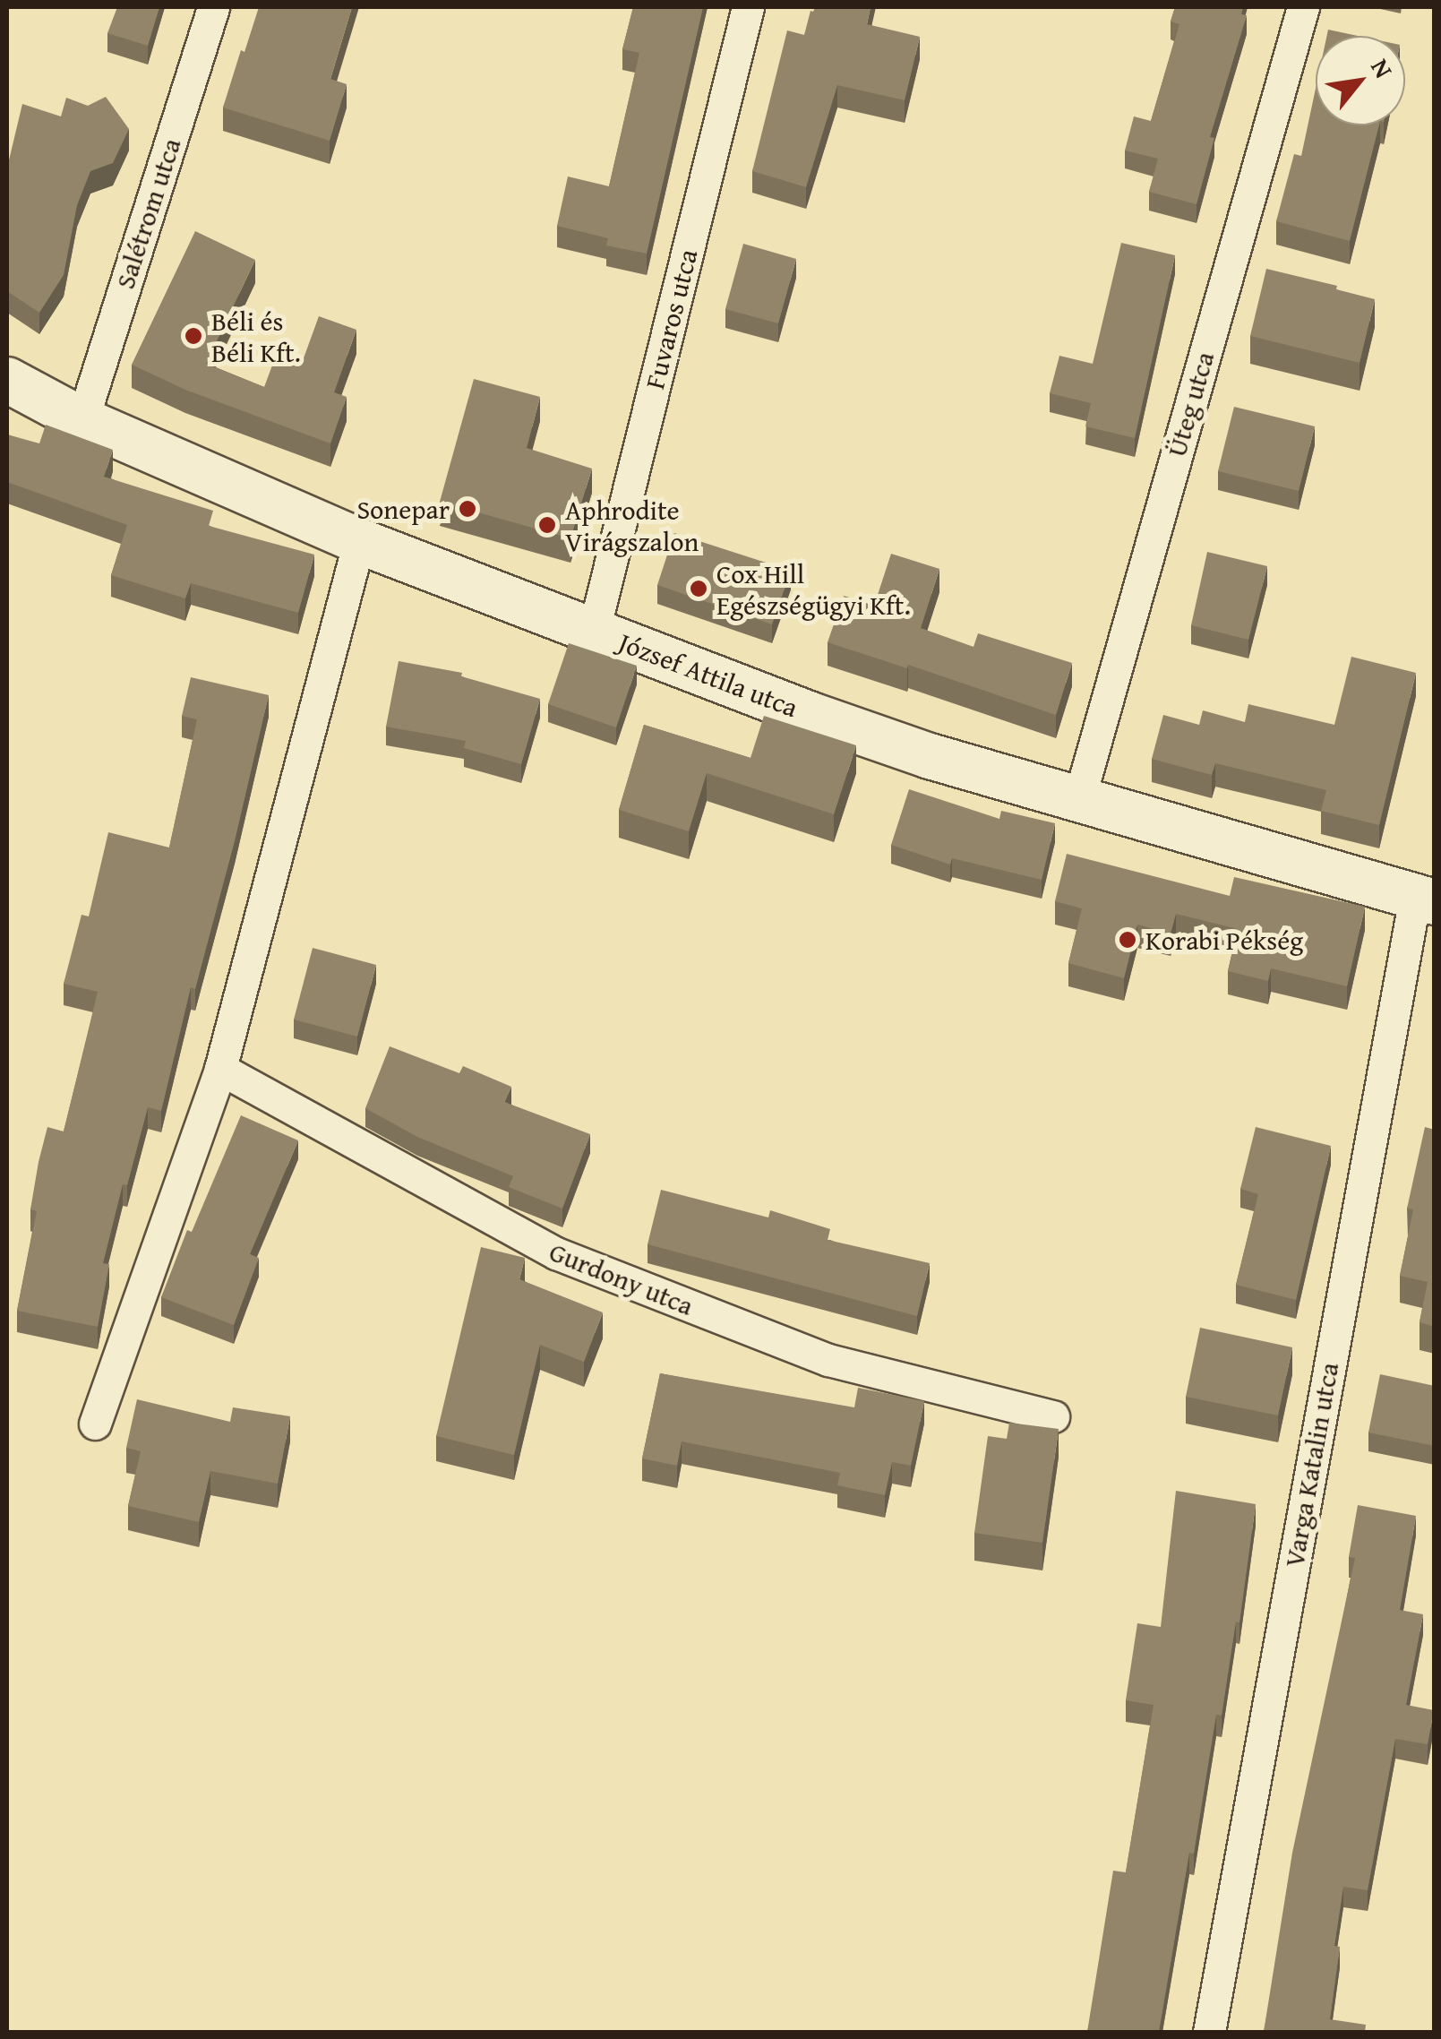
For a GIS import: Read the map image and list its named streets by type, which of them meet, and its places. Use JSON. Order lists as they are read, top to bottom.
{
  "streets": {
    "street": [
      "Salétrom utca",
      "Fuvaros utca",
      "Üteg utca",
      "József Attila utca",
      "Gurdony utca",
      "Varga Katalin utca"
    ]
  },
  "crossings": [
    ["Salétrom utca", "József Attila utca"],
    ["Fuvaros utca", "József Attila utca"],
    ["Üteg utca", "József Attila utca"],
    ["József Attila utca", "Varga Katalin utca"]
  ],
  "places": [
    "Béli és Béli Kft.",
    "Sonepar",
    "Aphrodite Virágszalon",
    "Cox Hill Egészségügyi Kft.",
    "Korabi Pékség"
  ],
  "north": "top right"
}
